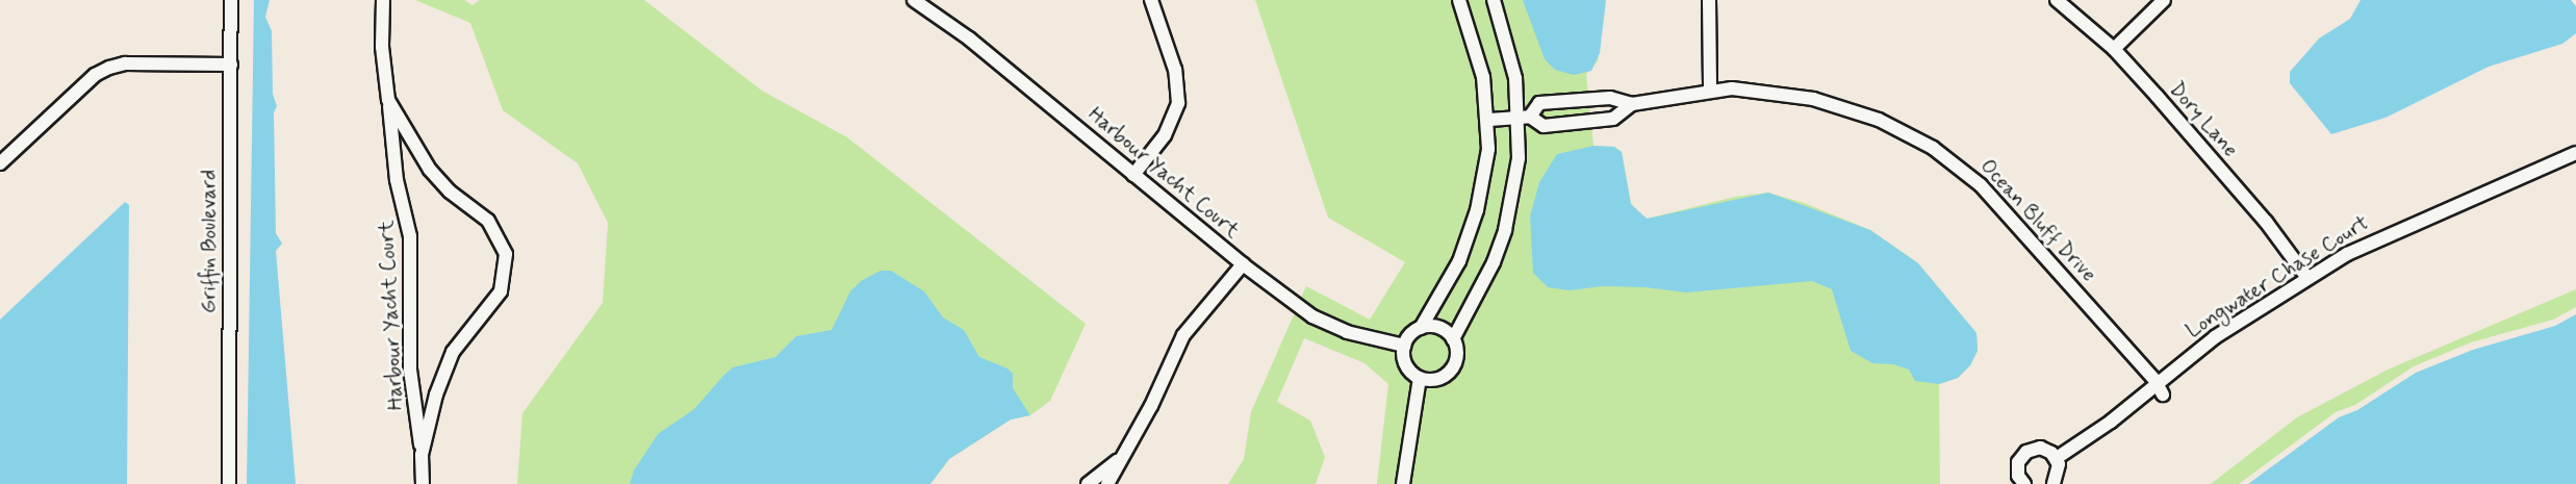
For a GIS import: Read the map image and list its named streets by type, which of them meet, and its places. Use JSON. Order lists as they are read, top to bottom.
{
  "streets": {
    "street": [
      "Dory Lane",
      "Harbour Yacht Court",
      "Ocean Bluff Drive",
      "Griffin Boulevard",
      "Longwater Chase Court"
    ]
  },
  "crossings": [
    ["Dory Lane", "Longwater Chase Court"],
    ["Ocean Bluff Drive", "Longwater Chase Court"]
  ]
}
